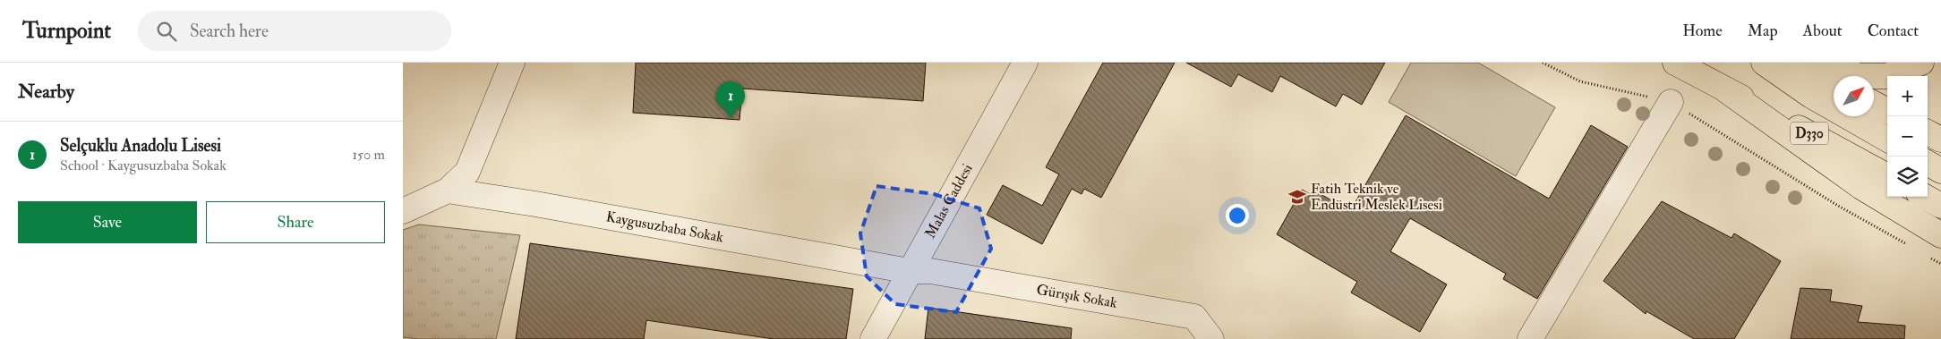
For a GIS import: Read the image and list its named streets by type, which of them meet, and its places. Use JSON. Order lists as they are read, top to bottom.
{
  "streets": {
    "main road": ["D330"],
    "street": ["Malas Caddesi", "Kaygusuzbaba Sokak", "Gürışık Sokak"]
  },
  "crossings": [
    ["Malas Caddesi", "Kaygusuzbaba Sokak"],
    ["Malas Caddesi", "Gürışık Sokak"],
    ["Kaygusuzbaba Sokak", "Gürışık Sokak"]
  ],
  "places": {
    "school or university": ["Fatih Teknik ve Endüstri Meslek Lisesi"]
  },
  "north": "top right",
  "page": {
    "header": "Turnpoint",
    "search": "Search here",
    "nav": [
      "Home",
      "Map",
      "About",
      "Contact"
    ],
    "heading": "Nearby",
    "map_buttons": ["+", "−"],
    "pins": "1",
    "list": [
      {
        "mark": "1",
        "name": "Selçuklu Anadolu Lisesi",
        "note": "School · Kaygusuzbaba Sokak",
        "value": "150 m"
      }
    ],
    "buttons": ["Save", "Share"]
  }
}
